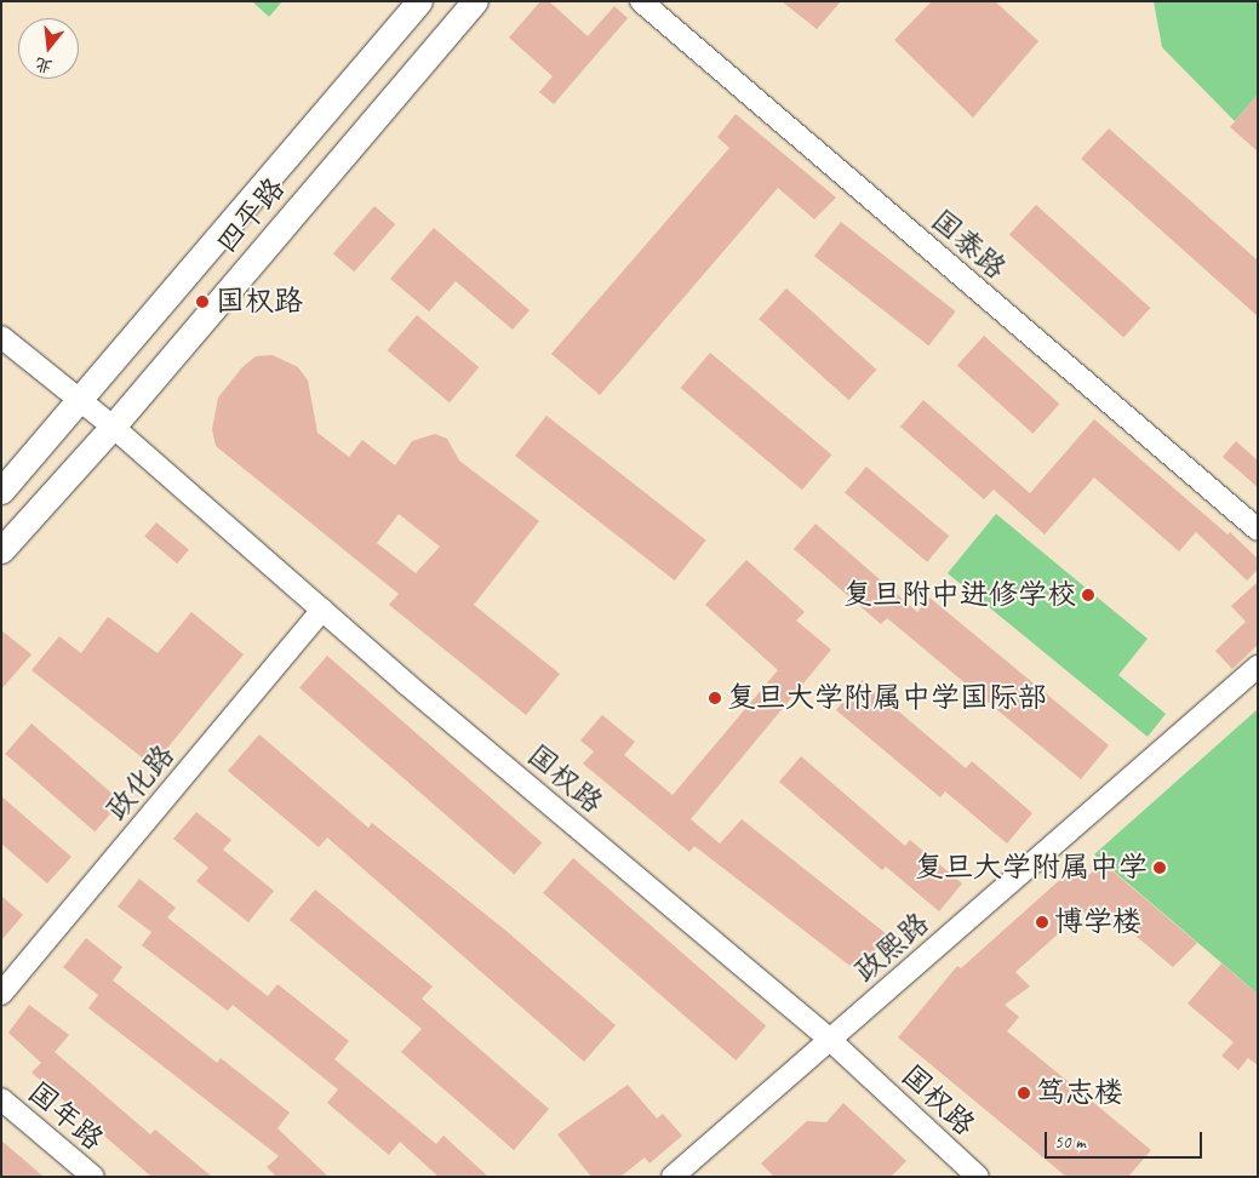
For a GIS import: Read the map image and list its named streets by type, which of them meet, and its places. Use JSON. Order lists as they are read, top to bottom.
{
  "streets": {
    "main road": ["四平路"],
    "street": [
      "国泰路",
      "国权路",
      "政化路",
      "政熙路",
      "国年路"
    ]
  },
  "crossings": [
    ["四平路", "国权路"],
    ["国权路", "政化路"],
    ["国权路", "政熙路"]
  ],
  "places": [
    "国权路",
    "复旦附中进修学校",
    "复旦大学附属中学国际部",
    "复旦大学附属中学",
    "博学楼",
    "笃志楼"
  ],
  "scale_bar": "50 m",
  "north": "bottom"
}
